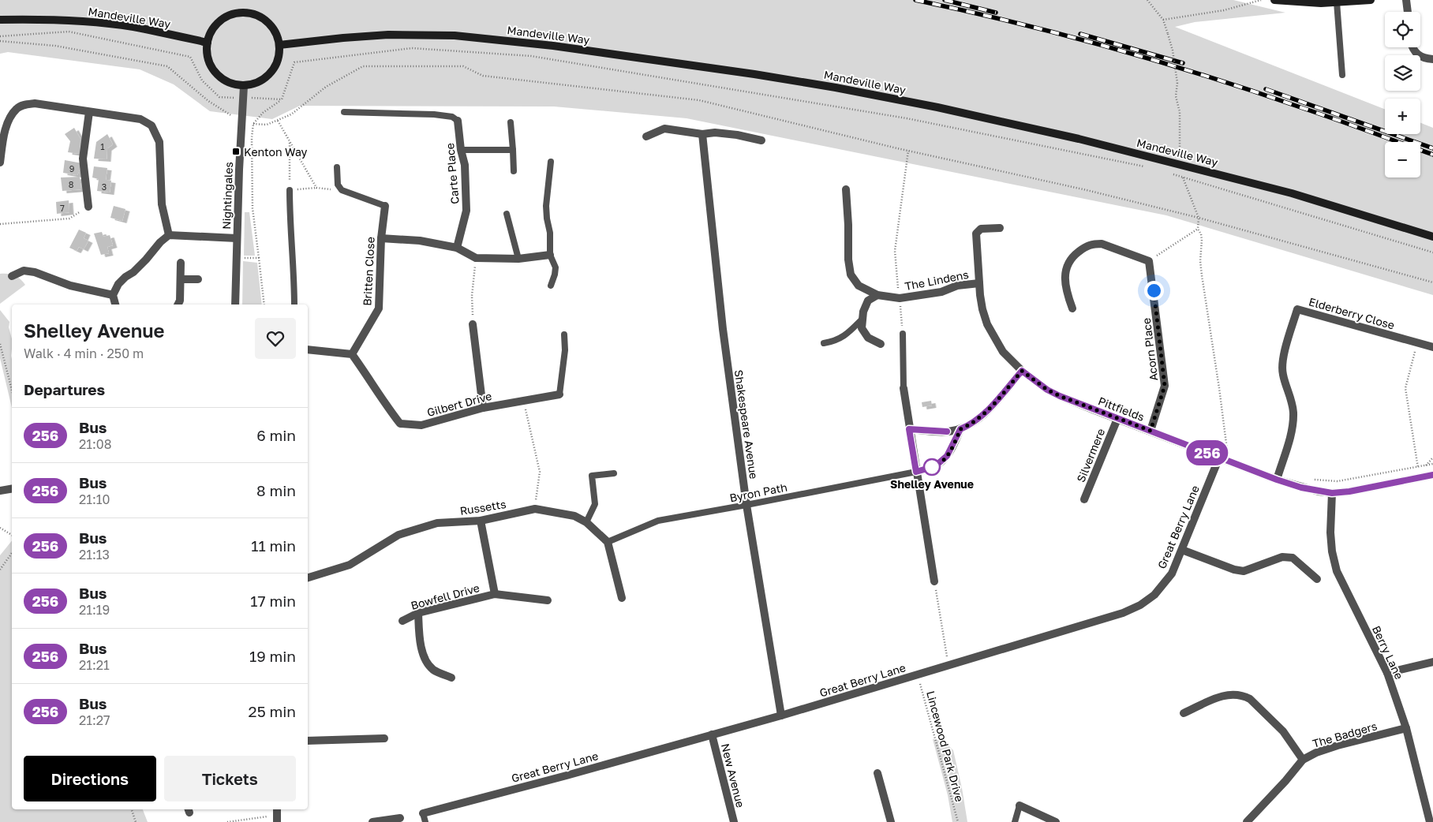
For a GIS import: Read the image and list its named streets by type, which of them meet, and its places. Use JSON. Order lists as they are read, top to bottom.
{
  "streets": {
    "main road": ["Mandeville Way"],
    "street": [
      "Carte Place",
      "Nightingales",
      "Britten Close",
      "The Lindens",
      "Elderberry Close",
      "Acorn Place",
      "Gilbert Drive",
      "Pittfields",
      "Shakespeare Avenue",
      "Silvermere",
      "Russetts",
      "Great Berry Lane",
      "Bowfell Drive",
      "Berry Lane",
      "The Badgers",
      "New Avenue"
    ],
    "lane": ["Byron Path"],
    "path": ["Lincewood Park Drive"]
  },
  "crossings": [
    ["Mandeville Way", "Nightingales"],
    ["Britten Close", "Gilbert Drive"],
    ["The Lindens", "Pittfields"],
    ["Elderberry Close", "Pittfields"],
    ["Acorn Place", "Pittfields"],
    ["Pittfields", "Silvermere"],
    ["Pittfields", "Great Berry Lane"],
    ["Pittfields", "Berry Lane"],
    ["Shakespeare Avenue", "Byron Path"],
    ["Shakespeare Avenue", "Great Berry Lane"],
    ["Byron Path", "Russetts"],
    ["Russetts", "Bowfell Drive"],
    ["Great Berry Lane", "Lincewood Park Drive"],
    ["Great Berry Lane", "New Avenue"],
    ["Berry Lane", "The Badgers"]
  ],
  "places": {
    "transit": ["Kenton Way"],
    "other": ["Shelley Avenue"]
  },
  "lines": ["bus line 256"],
  "house_numbers": [
    "1",
    "9",
    "8",
    "3",
    "7"
  ],
  "page": {
    "on_map": "256",
    "map_buttons": ["+", "−"],
    "heading": [
      ["Shelley Avenue", "Walk · 4 min · 250 m"],
      "Departures"
    ],
    "list": [
      {
        "mark": "256",
        "name": "Bus",
        "note": "21:08",
        "value": "6 min"
      },
      {
        "mark": "256",
        "name": "Bus",
        "note": "21:10",
        "value": "8 min"
      },
      {
        "mark": "256",
        "name": "Bus",
        "note": "21:13",
        "value": "11 min"
      },
      {
        "mark": "256",
        "name": "Bus",
        "note": "21:19",
        "value": "17 min"
      },
      {
        "mark": "256",
        "name": "Bus",
        "note": "21:21",
        "value": "19 min"
      },
      {
        "mark": "256",
        "name": "Bus",
        "note": "21:27",
        "value": "25 min"
      }
    ],
    "buttons": ["Directions", "Tickets"]
  }
}
